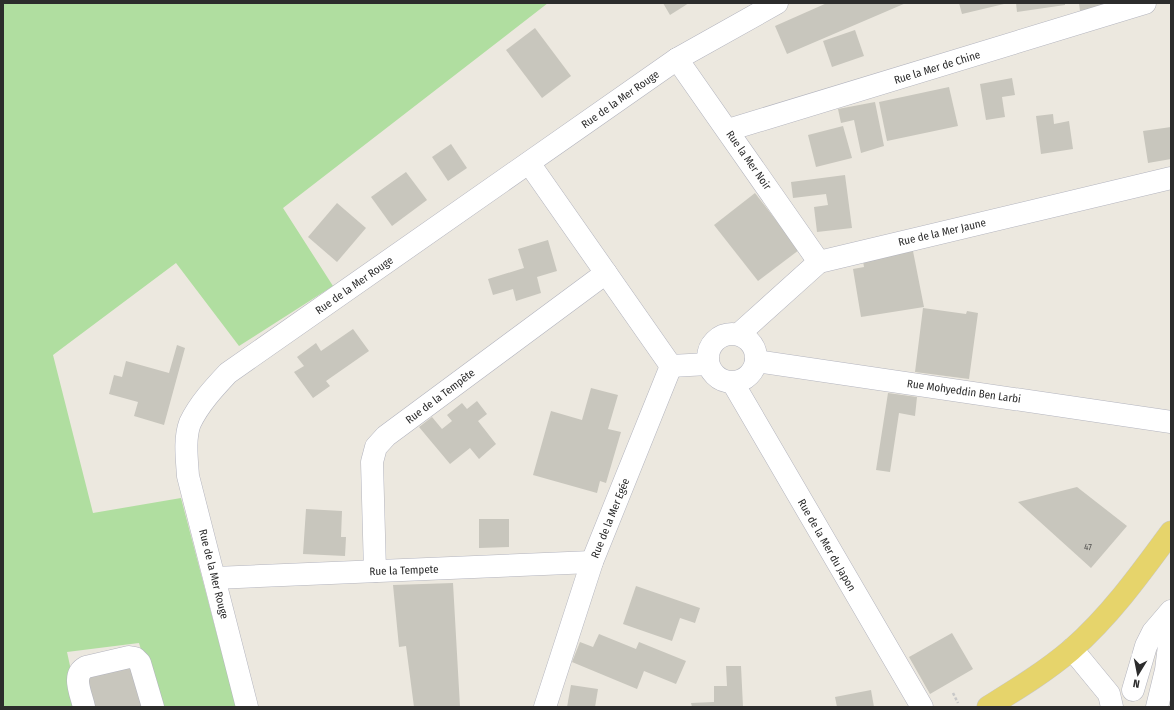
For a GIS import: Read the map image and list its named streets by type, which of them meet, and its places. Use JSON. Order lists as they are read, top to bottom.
{
  "streets": {
    "street": [
      "Rue la Mer de Chine",
      "Rue de la Mer Rouge",
      "Rue la Mer Noir",
      "Rue de la Mer Jaune",
      "Rue Mohyeddin Ben Larbi",
      "Rue de la Tempête",
      "Rue de la Mer Egée",
      "Rue de la Mer du Japon",
      "Rue la Tempete"
    ]
  },
  "crossings": [
    ["Rue la Mer de Chine", "Rue la Mer Noir"],
    ["Rue de la Mer Rouge", "Rue la Mer Noir"],
    ["Rue de la Mer Rouge", "Rue la Tempete"],
    ["Rue la Mer Noir", "Rue de la Mer Jaune"],
    ["Rue de la Mer Jaune", "Rue Mohyeddin Ben Larbi"],
    ["Rue de la Mer Jaune", "Rue de la Mer du Japon"],
    ["Rue Mohyeddin Ben Larbi", "Rue de la Mer du Japon"],
    ["Rue de la Tempête", "Rue la Tempete"],
    ["Rue de la Mer Egée", "Rue la Tempete"]
  ],
  "house_numbers": ["47"],
  "north": "bottom"
}
